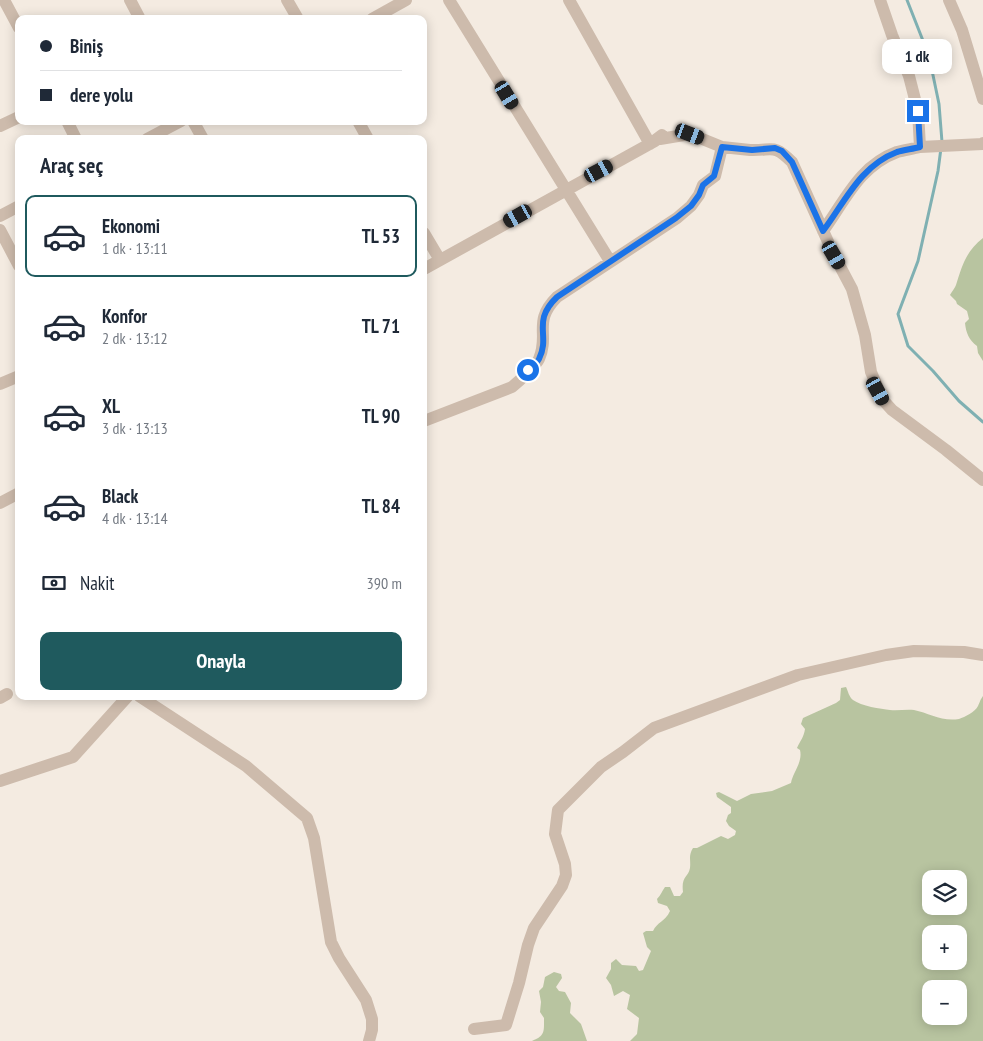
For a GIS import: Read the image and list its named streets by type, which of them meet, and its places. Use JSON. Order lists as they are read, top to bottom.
{
  "page": {
    "banner": ["Biniş", "dere yolu"],
    "bubble": "1 dk",
    "heading": "Araç seç",
    "list": [
      {
        "name": "Ekonomi",
        "note": "1 dk · 13:11",
        "value": "TL 53"
      },
      {
        "name": "Konfor",
        "note": "2 dk · 13:12",
        "value": "TL 71"
      },
      {
        "name": "XL",
        "note": "3 dk · 13:13",
        "value": "TL 90"
      },
      {
        "name": "Black",
        "note": "4 dk · 13:14",
        "value": "TL 84"
      }
    ],
    "pay": ["Nakit", "390 m"],
    "buttons": "Onayla",
    "map_buttons": ["+", "−"]
  }
}
